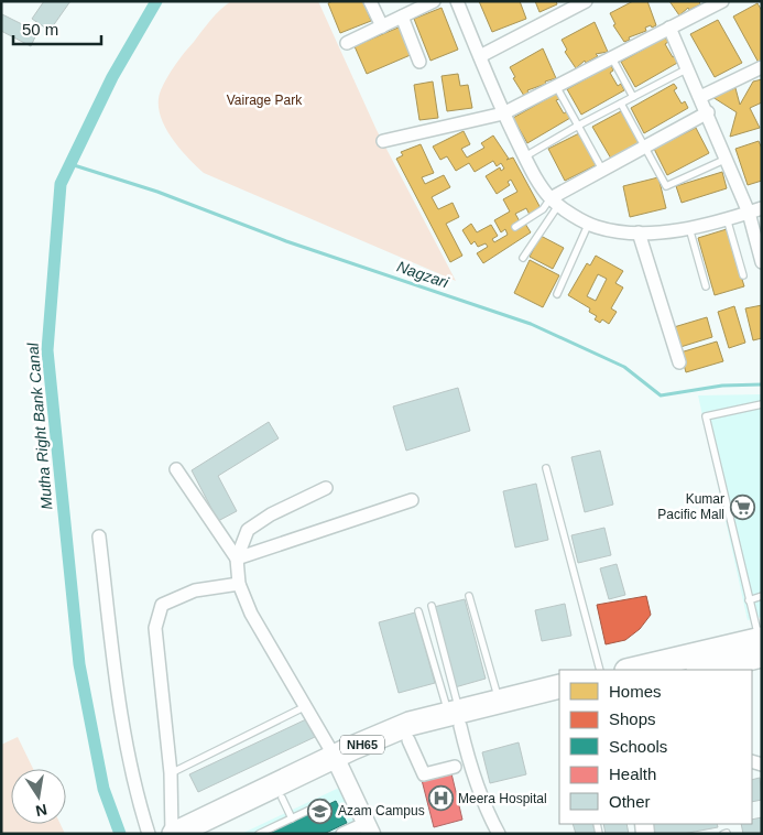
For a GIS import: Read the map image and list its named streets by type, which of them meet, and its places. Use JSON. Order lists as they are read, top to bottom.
{
  "streets": {
    "highway": ["NH65"]
  },
  "water": ["Nagzari", "Mutha Right Bank Canal"],
  "parks": ["Vairage Park"],
  "places": {
    "supermarket": ["Kumar Pacific Mall"],
    "hospital": ["Meera Hospital"],
    "school or university": ["Azam Campus"]
  },
  "legend": [
    "Homes",
    "Shops",
    "Schools",
    "Health",
    "Other"
  ],
  "scale_bar": "50 m",
  "north": "bottom"
}
